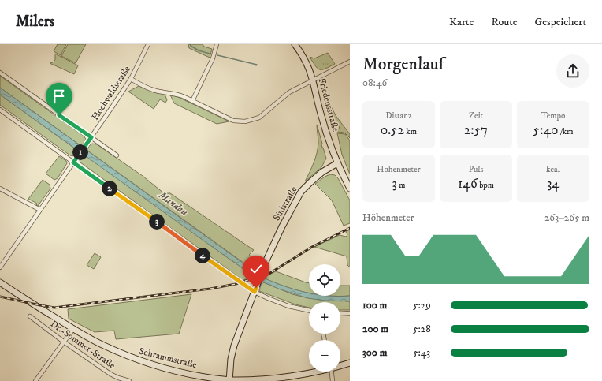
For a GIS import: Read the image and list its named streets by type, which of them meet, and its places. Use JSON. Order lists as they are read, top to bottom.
{
  "streets": {
    "main road": ["Friedensstraße", "Südstraße", "Schrammstraße"],
    "street": ["Hochwaldstraße", "Dr.-Sommer-Straße"]
  },
  "crossings": [
    ["Friedensstraße", "Südstraße"]
  ],
  "water": ["Mandau"],
  "page": {
    "header": "Milers",
    "nav": ["Karte", "Route", "Gespeichert"],
    "heading": ["Morgenlauf", "08:46"],
    "stats": [
      ["Distanz", "0.52 km"],
      ["Zeit", "2:57"],
      ["Tempo", "5:40 /km"],
      ["Höhenmeter", "3 m"],
      ["Puls", "146 bpm"],
      ["kcal", "34"]
    ],
    "pins": [
      "1",
      "2",
      "3",
      "4"
    ],
    "chart": ["Höhenmeter", "263–265 m"],
    "map_buttons": ["+", "−"],
    "list": [
      {
        "name": "100 m",
        "note": "5:29"
      },
      {
        "name": "200 m",
        "note": "5:28"
      },
      {
        "name": "300 m",
        "note": "5:43"
      }
    ]
  }
}
